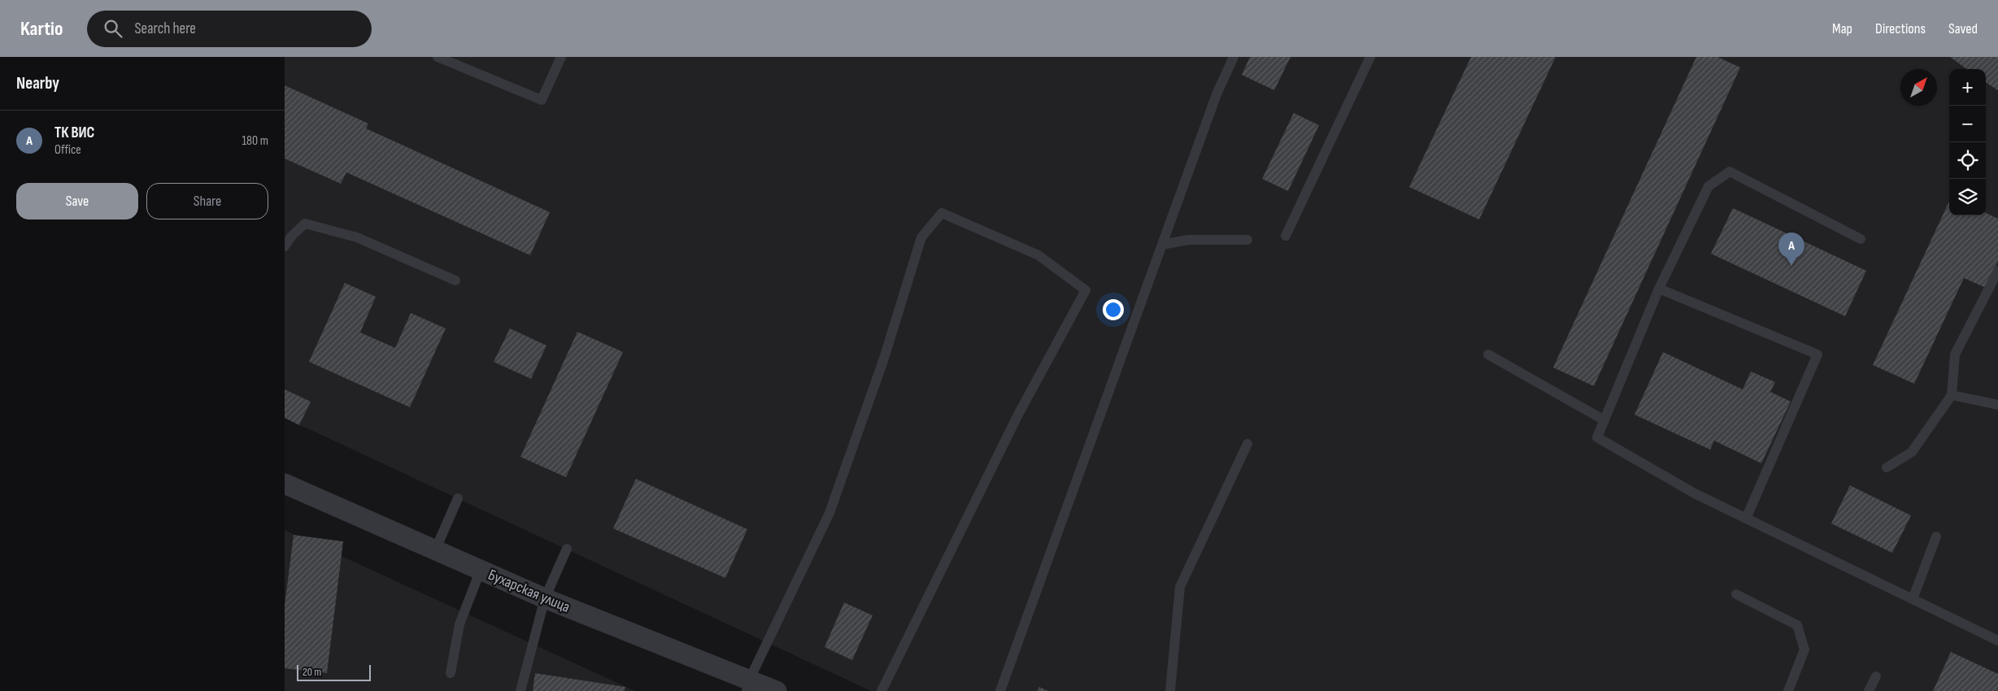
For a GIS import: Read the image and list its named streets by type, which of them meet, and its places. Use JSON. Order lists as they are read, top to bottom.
{
  "streets": {
    "street": ["Бухарская улица"]
  },
  "scale_bar": "20 m",
  "north": "top right",
  "page": {
    "header": "Kartio",
    "search": "Search here",
    "nav": ["Map", "Directions", "Saved"],
    "heading": "Nearby",
    "map_buttons": ["+", "−"],
    "list": [
      {
        "mark": "A",
        "name": "ТК ВИС",
        "note": "Office",
        "value": "180 m"
      }
    ],
    "buttons": ["Save", "Share"],
    "pins": "A",
    "scale": "20 m"
  }
}
